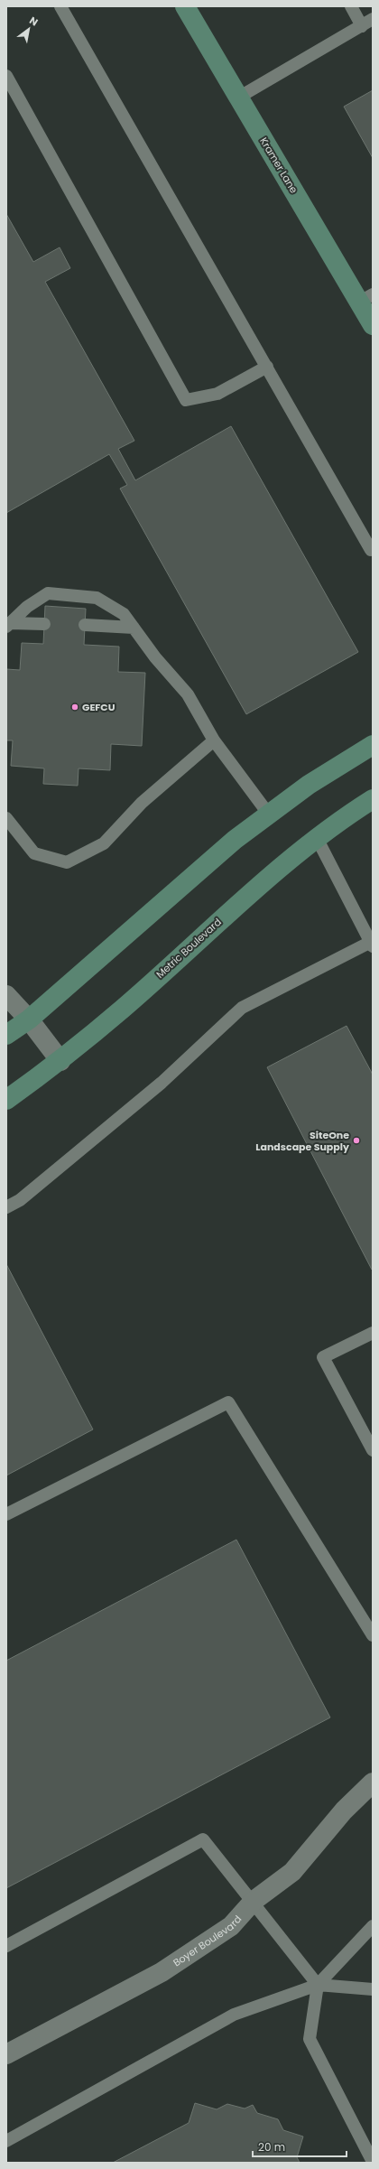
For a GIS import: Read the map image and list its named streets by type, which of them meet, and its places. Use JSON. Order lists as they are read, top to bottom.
{
  "streets": {
    "main road": ["Kramer Lane", "Metric Boulevard"],
    "street": ["Boyer Boulevard"]
  },
  "places": ["GEFCU", "SiteOne Landscape Supply"],
  "scale_bar": "20 m",
  "north": "top right"
}
